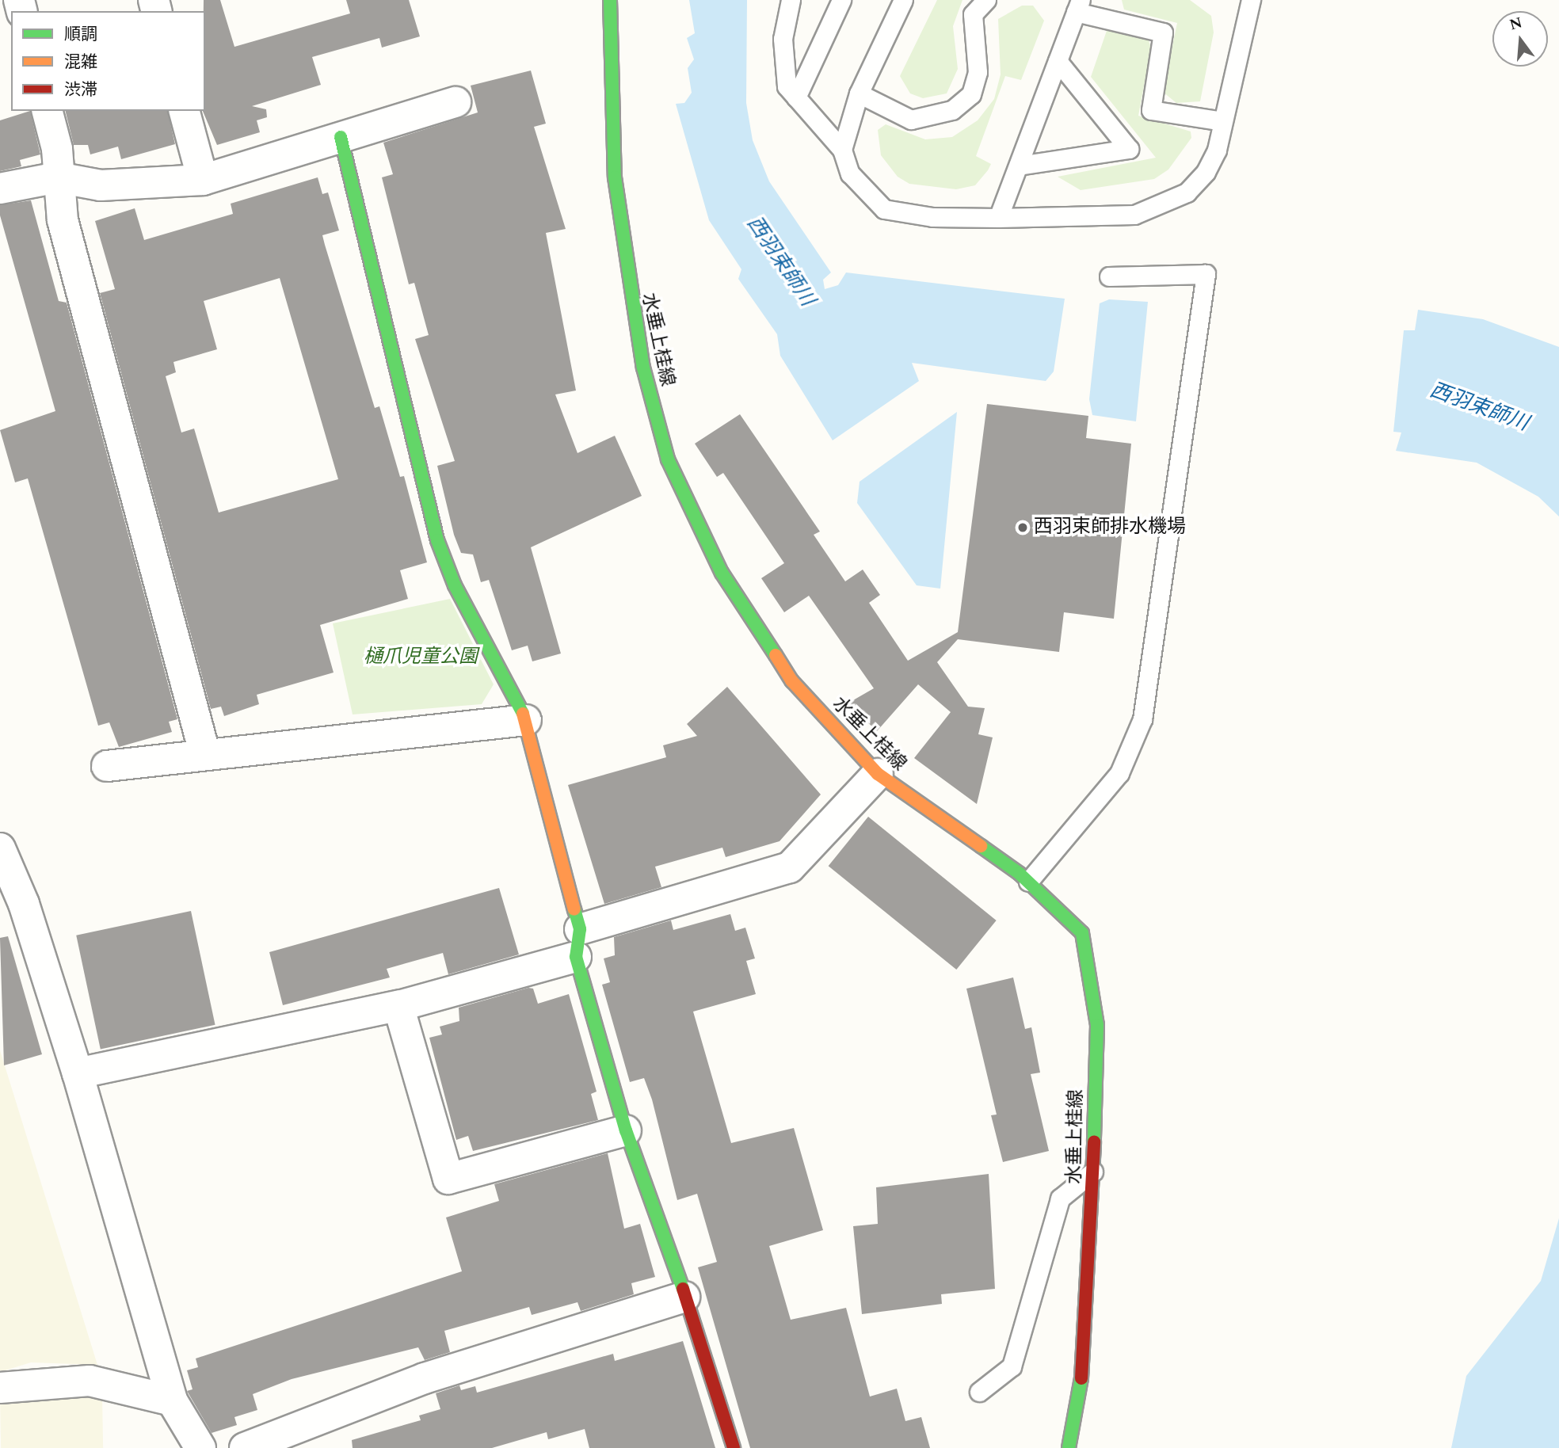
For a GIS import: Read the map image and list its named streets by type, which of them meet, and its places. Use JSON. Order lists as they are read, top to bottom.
{
  "streets": {
    "main road": ["水垂上桂線"]
  },
  "water": ["西羽束師川"],
  "parks": ["樋爪児童公園"],
  "places": ["西羽束師排水機場"],
  "legend": ["順調", "混雑", "渋滞"],
  "north": "top"
}
